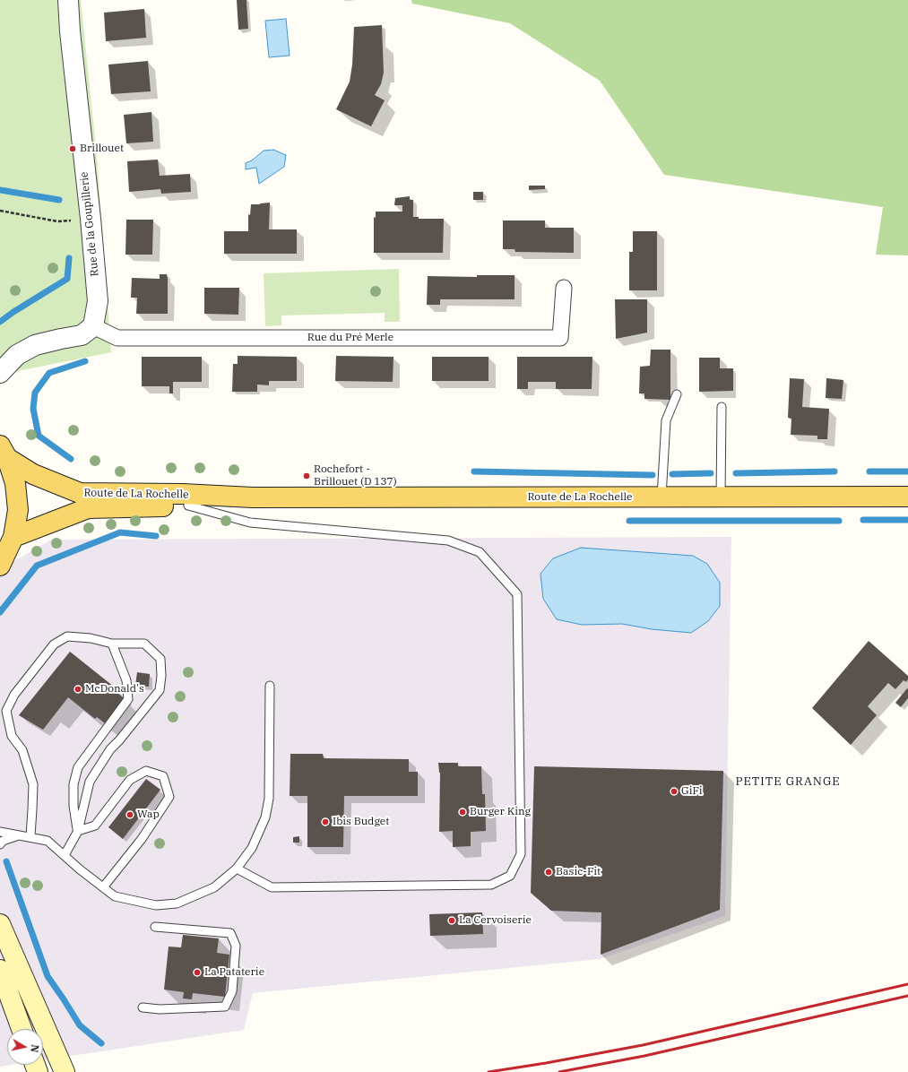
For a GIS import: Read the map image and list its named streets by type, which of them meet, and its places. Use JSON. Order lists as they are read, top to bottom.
{
  "streets": {
    "main road": ["Route de La Rochelle"],
    "street": ["Rue de la Goupillerie", "Rue du Pré Merle"]
  },
  "crossings": [
    ["Rue de la Goupillerie", "Rue du Pré Merle"]
  ],
  "districts": ["PETITE GRANGE"],
  "places": [
    "Brillouet",
    "Rochefort - Brillouet (D 137)",
    "McDonald's",
    "GiFi",
    "Burger King",
    "Wap",
    "Ibis Budget",
    "Basic-Fit",
    "La Cervoiserie",
    "La Pataterie"
  ],
  "north": "right"
}
